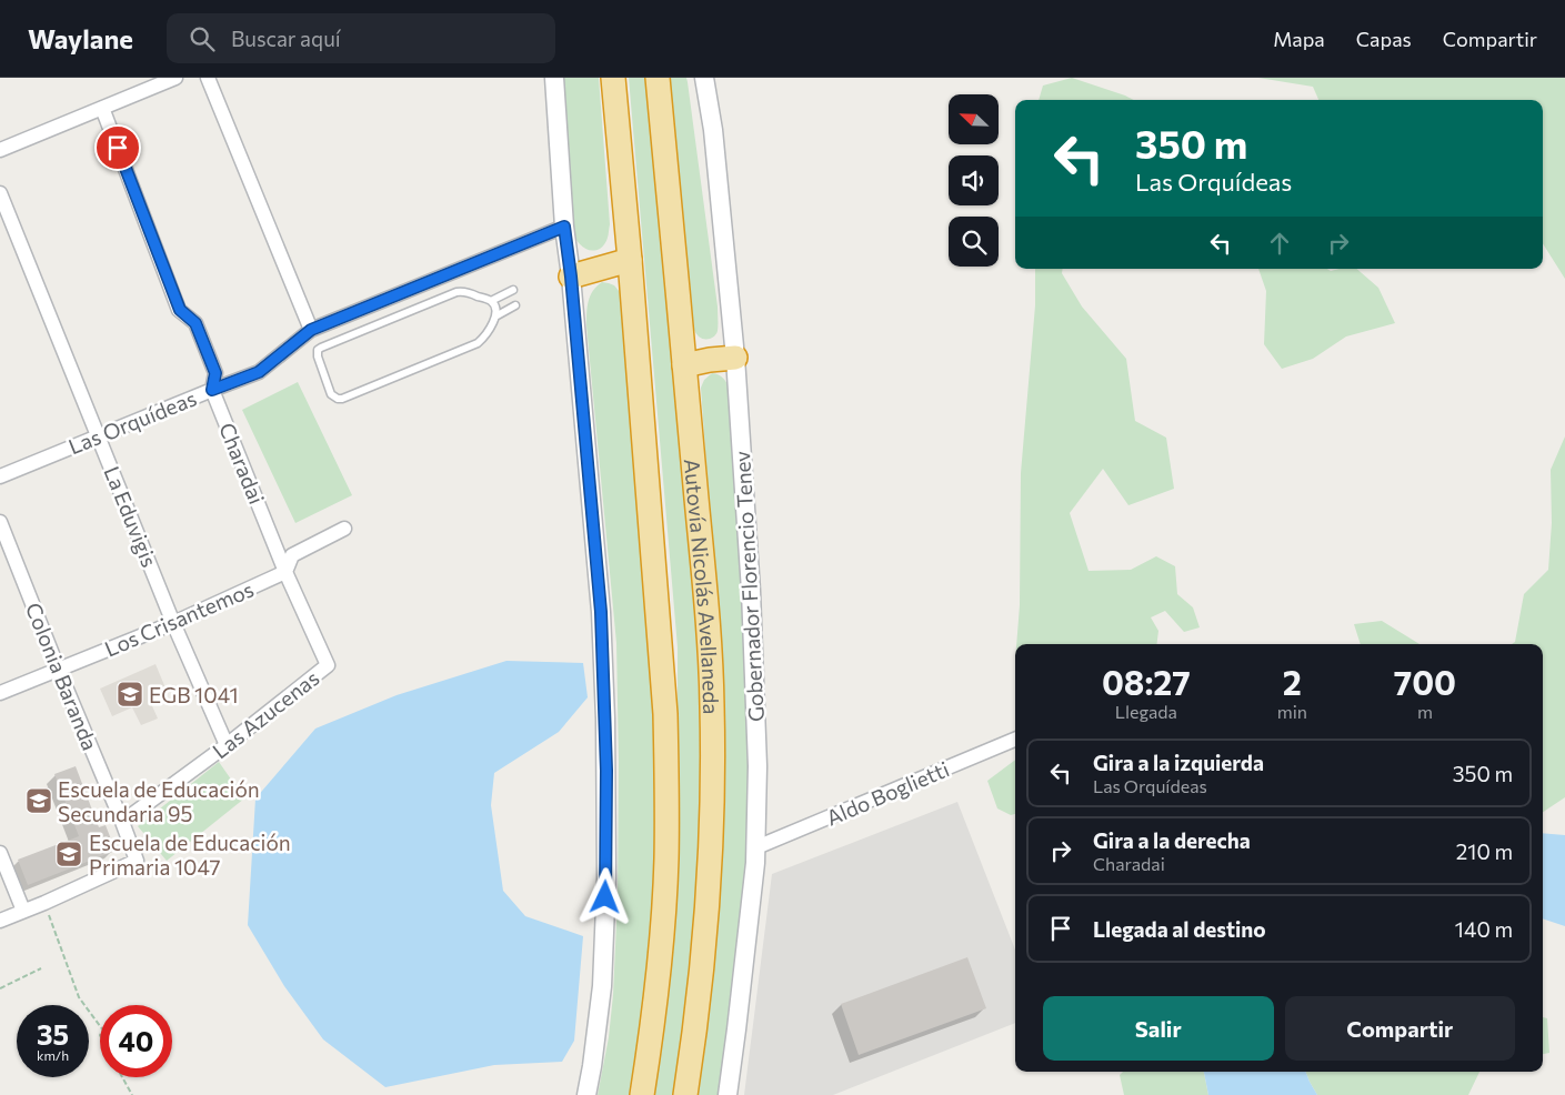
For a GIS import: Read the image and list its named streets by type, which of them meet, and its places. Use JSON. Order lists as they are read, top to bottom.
{
  "streets": {
    "highway": ["Autovía Nicolás Avellaneda"],
    "street": [
      "Las Orquídeas",
      "Charadai",
      "La Eduvigis",
      "Gobernador Florencio Tenev",
      "Los Crisantemos",
      "Colonia Baranda",
      "Las Azucenas",
      "Aldo Boglietti"
    ]
  },
  "crossings": [
    ["Las Orquídeas", "Charadai"],
    ["Las Orquídeas", "La Eduvigis"],
    ["Charadai", "Los Crisantemos"],
    ["Charadai", "Las Azucenas"],
    ["La Eduvigis", "Los Crisantemos"],
    ["La Eduvigis", "Las Azucenas"],
    ["Gobernador Florencio Tenev", "Aldo Boglietti"],
    ["Los Crisantemos", "Colonia Baranda"],
    ["Colonia Baranda", "Las Azucenas"]
  ],
  "places": {
    "school or university": ["EGB 1041", "Escuela de Educación Secundaria 95", "Escuela de Educación Primaria 1047"]
  },
  "north": "top left",
  "page": {
    "header": "Waylane",
    "search": "Buscar aquí",
    "nav": ["Mapa", "Capas", "Compartir"],
    "turn": ["350 m", "Las Orquídeas"],
    "eta": [
      "08:27",
      "Llegada",
      "2",
      "min",
      "700",
      "m"
    ],
    "list": [
      {
        "name": "Gira a la izquierda",
        "note": "Las Orquídeas",
        "value": "350 m"
      },
      {
        "name": "Gira a la derecha",
        "note": "Charadai",
        "value": "210 m"
      },
      {
        "name": "Llegada al destino",
        "value": "140 m"
      }
    ],
    "buttons": ["Salir", "Compartir"],
    "speed": "35 km/h",
    "limit": "40"
  }
}
